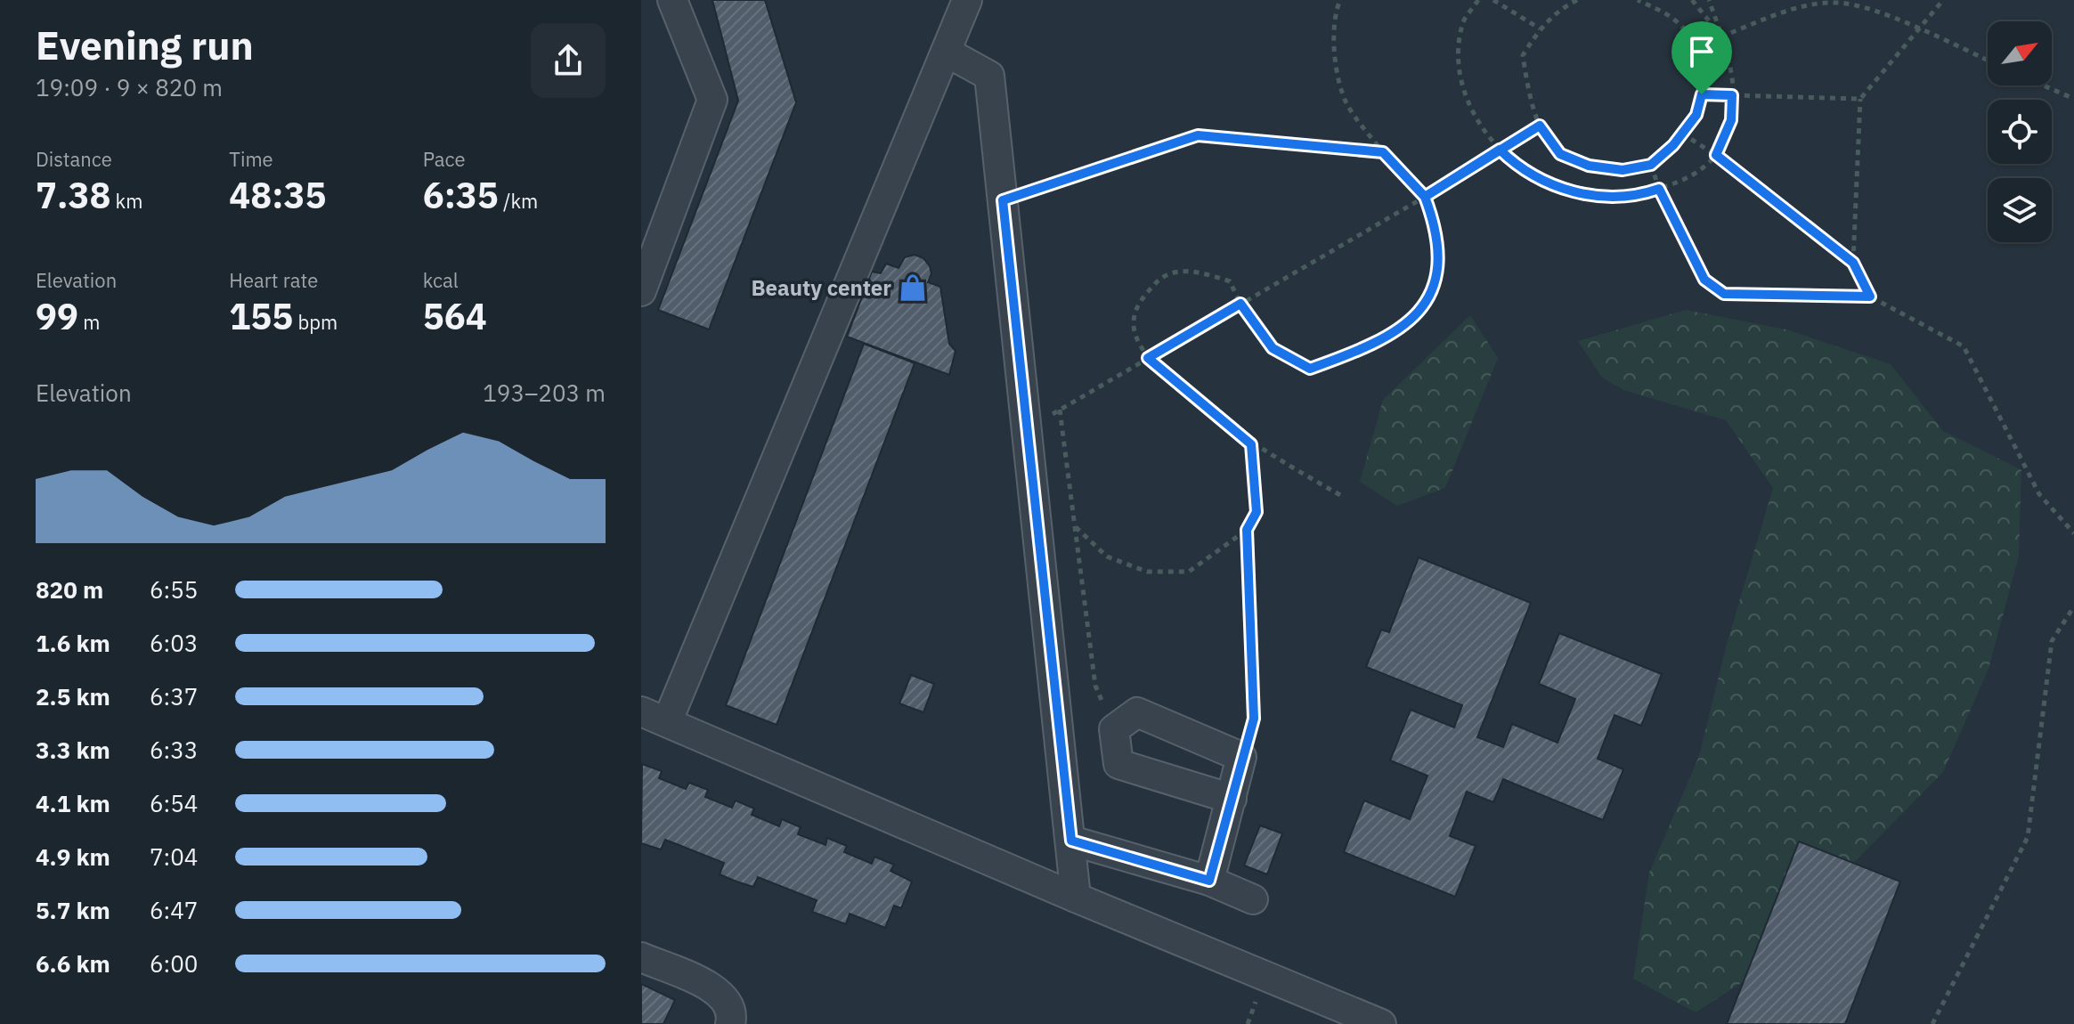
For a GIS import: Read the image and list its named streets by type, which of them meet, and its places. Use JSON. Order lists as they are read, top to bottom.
{
  "places": {
    "shop": ["Beauty center"]
  },
  "north": "top right",
  "page": {
    "heading": ["Evening run", "19:09 · 9 × 820 m"],
    "stats": [
      ["Distance", "7.38 km"],
      ["Time", "48:35"],
      ["Pace", "6:35 /km"],
      ["Elevation", "99 m"],
      ["Heart rate", "155 bpm"],
      ["kcal", "564"]
    ],
    "chart": ["Elevation", "193–203 m"],
    "list": [
      {
        "name": "820 m",
        "note": "6:55"
      },
      {
        "name": "1.6 km",
        "note": "6:03"
      },
      {
        "name": "2.5 km",
        "note": "6:37"
      },
      {
        "name": "3.3 km",
        "note": "6:33"
      },
      {
        "name": "4.1 km",
        "note": "6:54"
      },
      {
        "name": "4.9 km",
        "note": "7:04"
      },
      {
        "name": "5.7 km",
        "note": "6:47"
      },
      {
        "name": "6.6 km",
        "note": "6:00"
      }
    ]
  }
}
